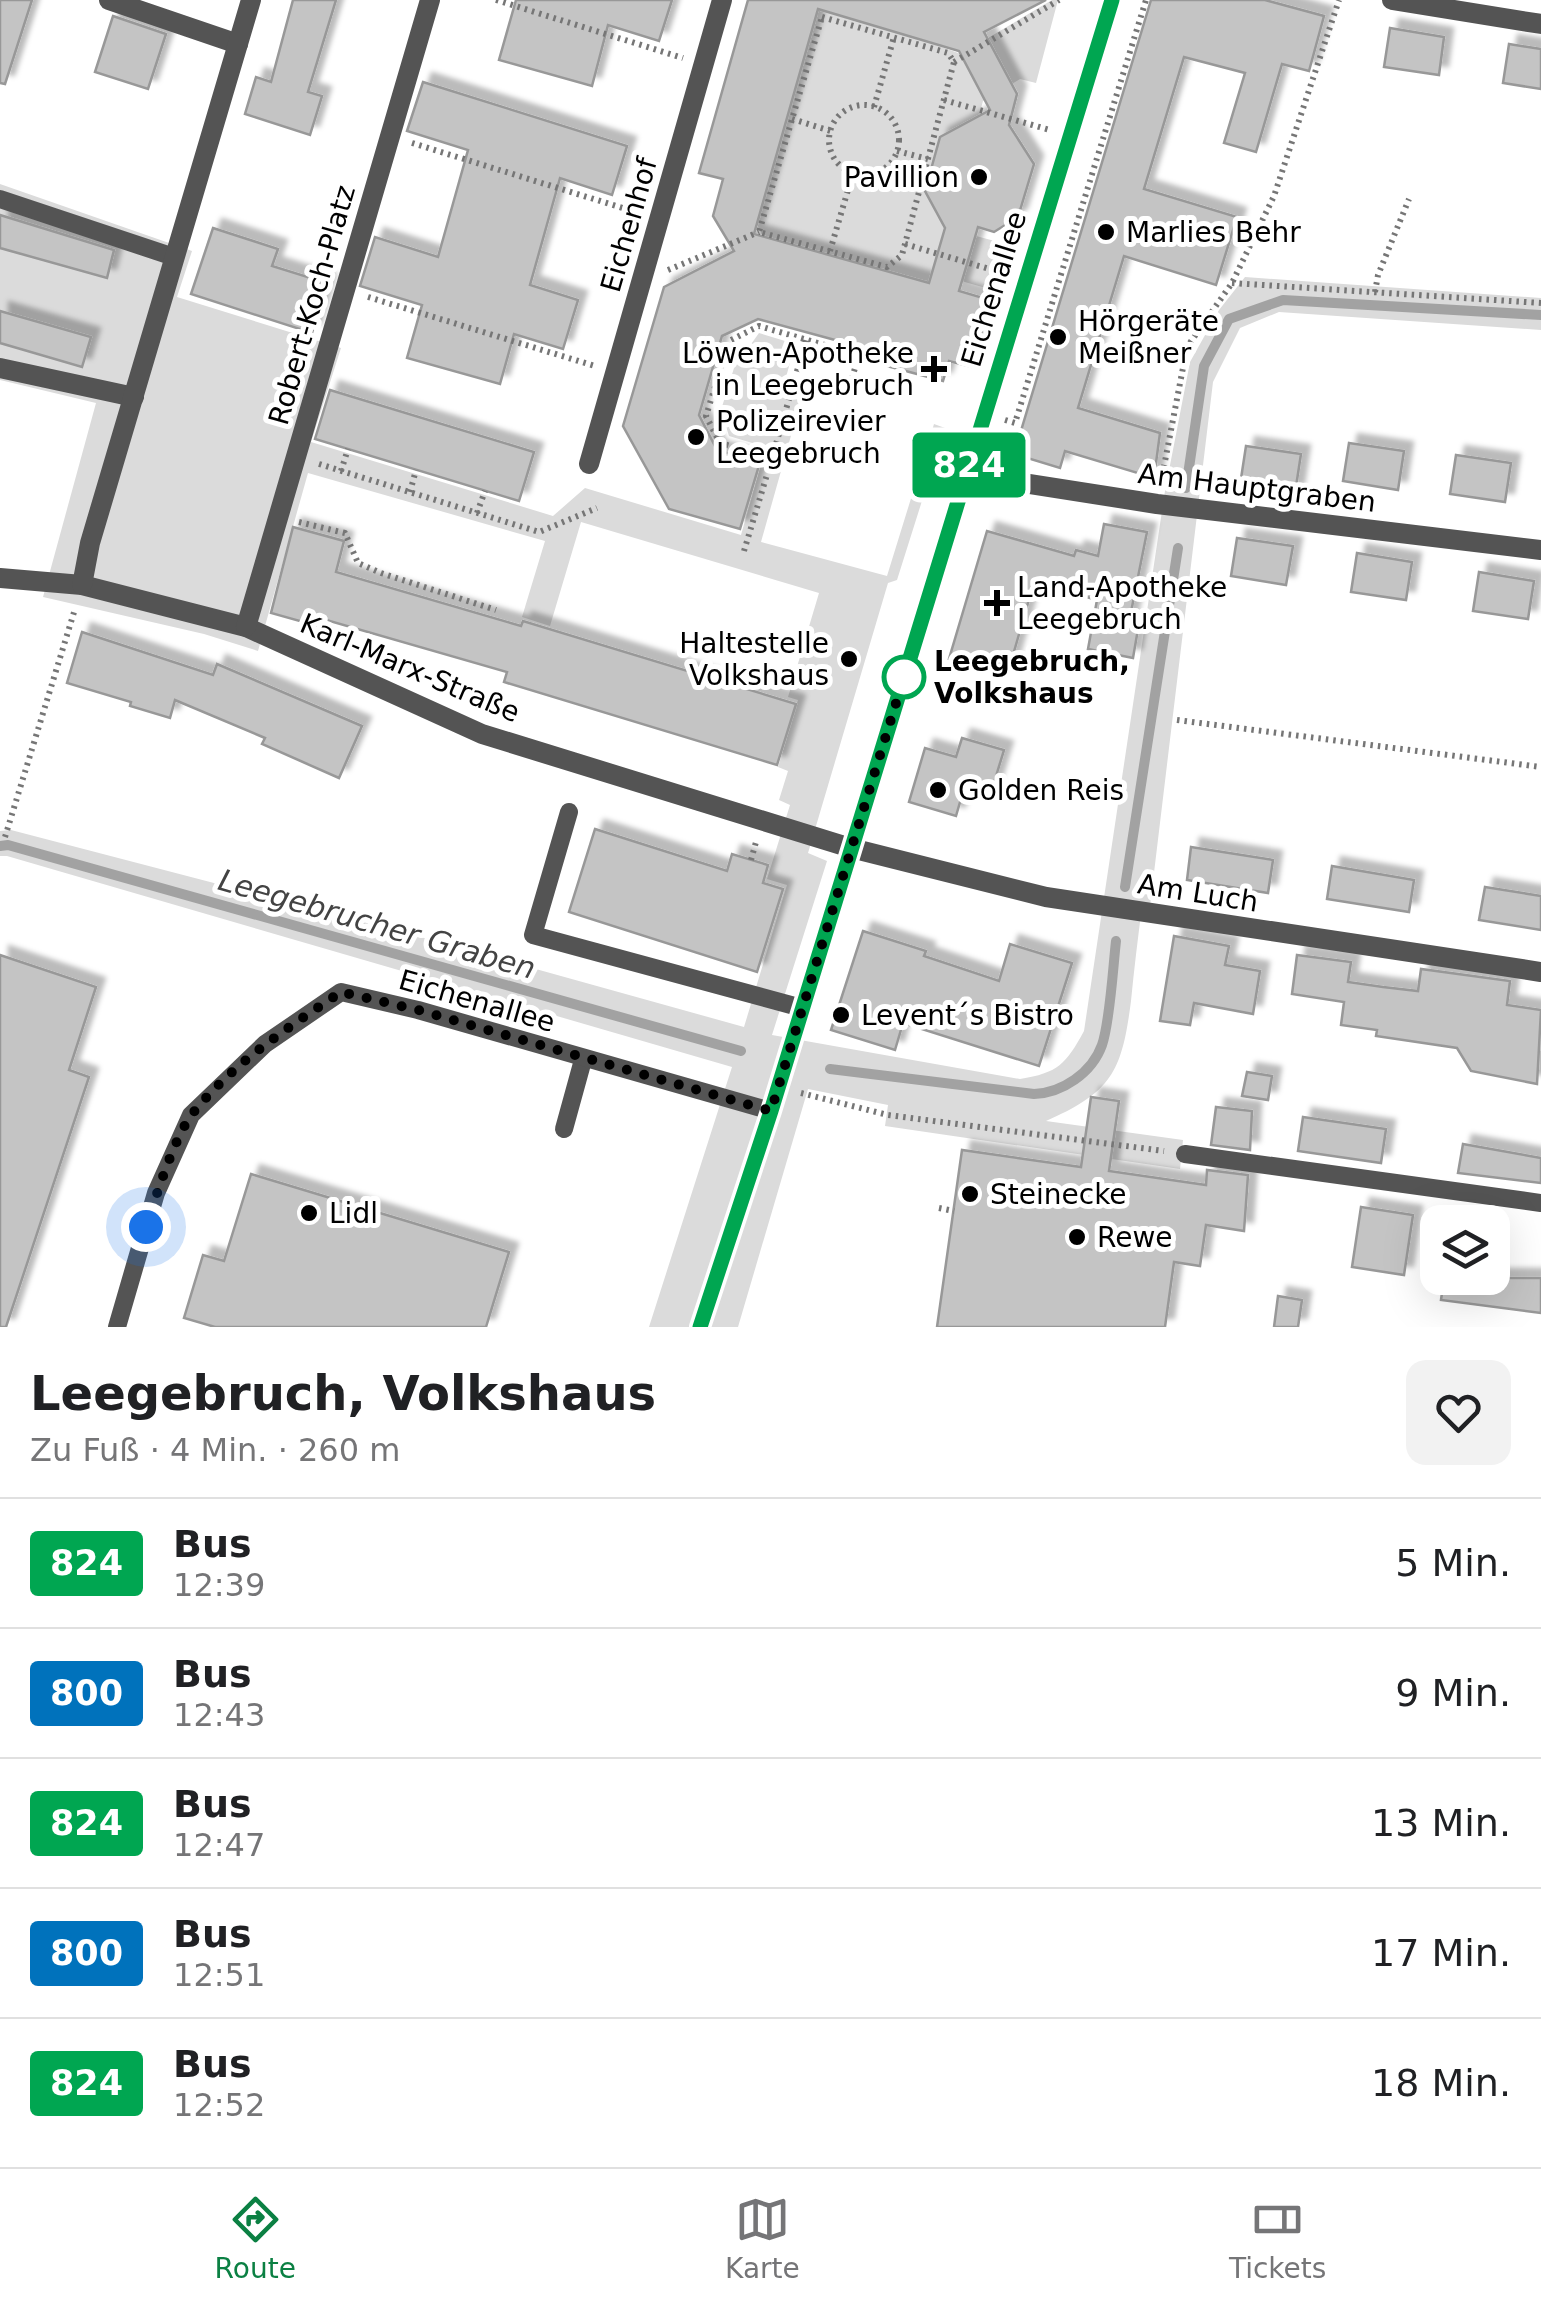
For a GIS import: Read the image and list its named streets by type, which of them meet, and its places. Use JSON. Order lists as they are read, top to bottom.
{
  "streets": {
    "street": [
      "Eichenhof",
      "Eichenallee",
      "Robert-Koch-Platz",
      "Am Hauptgraben",
      "Karl-Marx-Straße",
      "Am Luch"
    ]
  },
  "crossings": [
    ["Eichenallee", "Am Hauptgraben"],
    ["Eichenallee", "Karl-Marx-Straße"],
    ["Eichenallee", "Am Luch"],
    ["Robert-Koch-Platz", "Karl-Marx-Straße"],
    ["Karl-Marx-Straße", "Am Luch"]
  ],
  "water": ["Leegebrucher Graben"],
  "places": {
    "other": [
      "Pavillion",
      "Marlies Behr",
      "Hörgeräte Meißner",
      "Polizeirevier Leegebruch",
      "Haltestelle Volkshaus",
      "Leegebruch, Volkshaus",
      "Golden Reis",
      "Levent´s Bistro",
      "Steinecke",
      "Lidl",
      "Rewe"
    ],
    "health": ["Löwen-Apotheke in Leegebruch", "Land-Apotheke Leegebruch"]
  },
  "lines": ["bus line 824"],
  "page": {
    "on_map": "824",
    "heading": ["Leegebruch, Volkshaus", "Zu Fuß · 4 Min. · 260 m"],
    "list": [
      {
        "mark": "824",
        "name": "Bus",
        "note": "12:39",
        "value": "5 Min."
      },
      {
        "mark": "800",
        "name": "Bus",
        "note": "12:43",
        "value": "9 Min."
      },
      {
        "mark": "824",
        "name": "Bus",
        "note": "12:47",
        "value": "13 Min."
      },
      {
        "mark": "800",
        "name": "Bus",
        "note": "12:51",
        "value": "17 Min."
      },
      {
        "mark": "824",
        "name": "Bus",
        "note": "12:52",
        "value": "18 Min."
      }
    ],
    "tabs": ["Route", "Karte", "Tickets"]
  }
}
